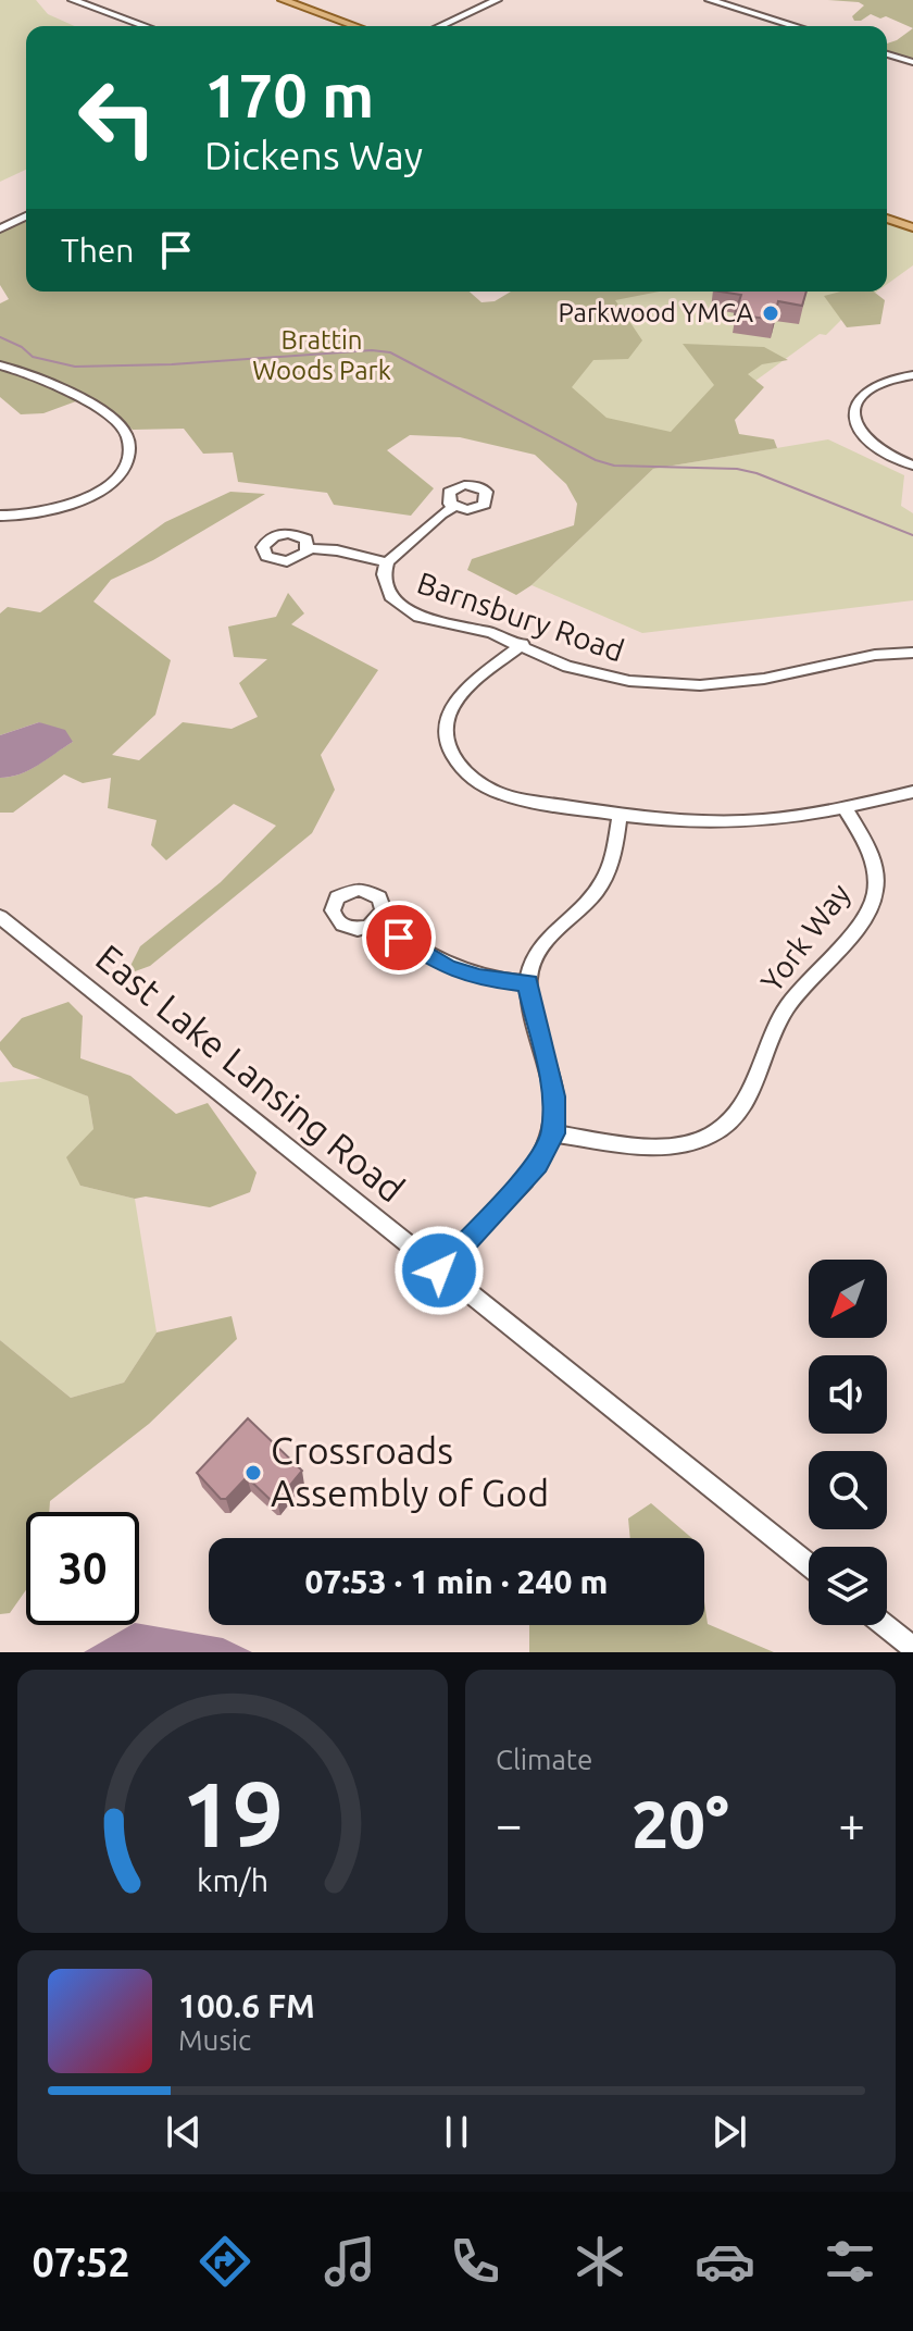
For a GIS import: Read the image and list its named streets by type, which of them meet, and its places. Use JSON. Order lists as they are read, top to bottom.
{
  "streets": {
    "street": ["Barnsbury Road", "York Way", "East Lake Lansing Road"]
  },
  "parks": ["Brattin Woods Park"],
  "places": ["Parkwood YMCA", "Crossroads Assembly of God"],
  "north": "bottom left",
  "page": {
    "turn": ["170 m", "Dickens Way"],
    "then": "Then",
    "limit": "30",
    "trip": "07:53 · 1 min · 240 m",
    "tile": "Climate",
    "heat": ["−", "20°", "+"],
    "song": ["100.6 FM", "Music"],
    "tabs": "07:52",
    "gauge": ["19", "km/h"]
  }
}
